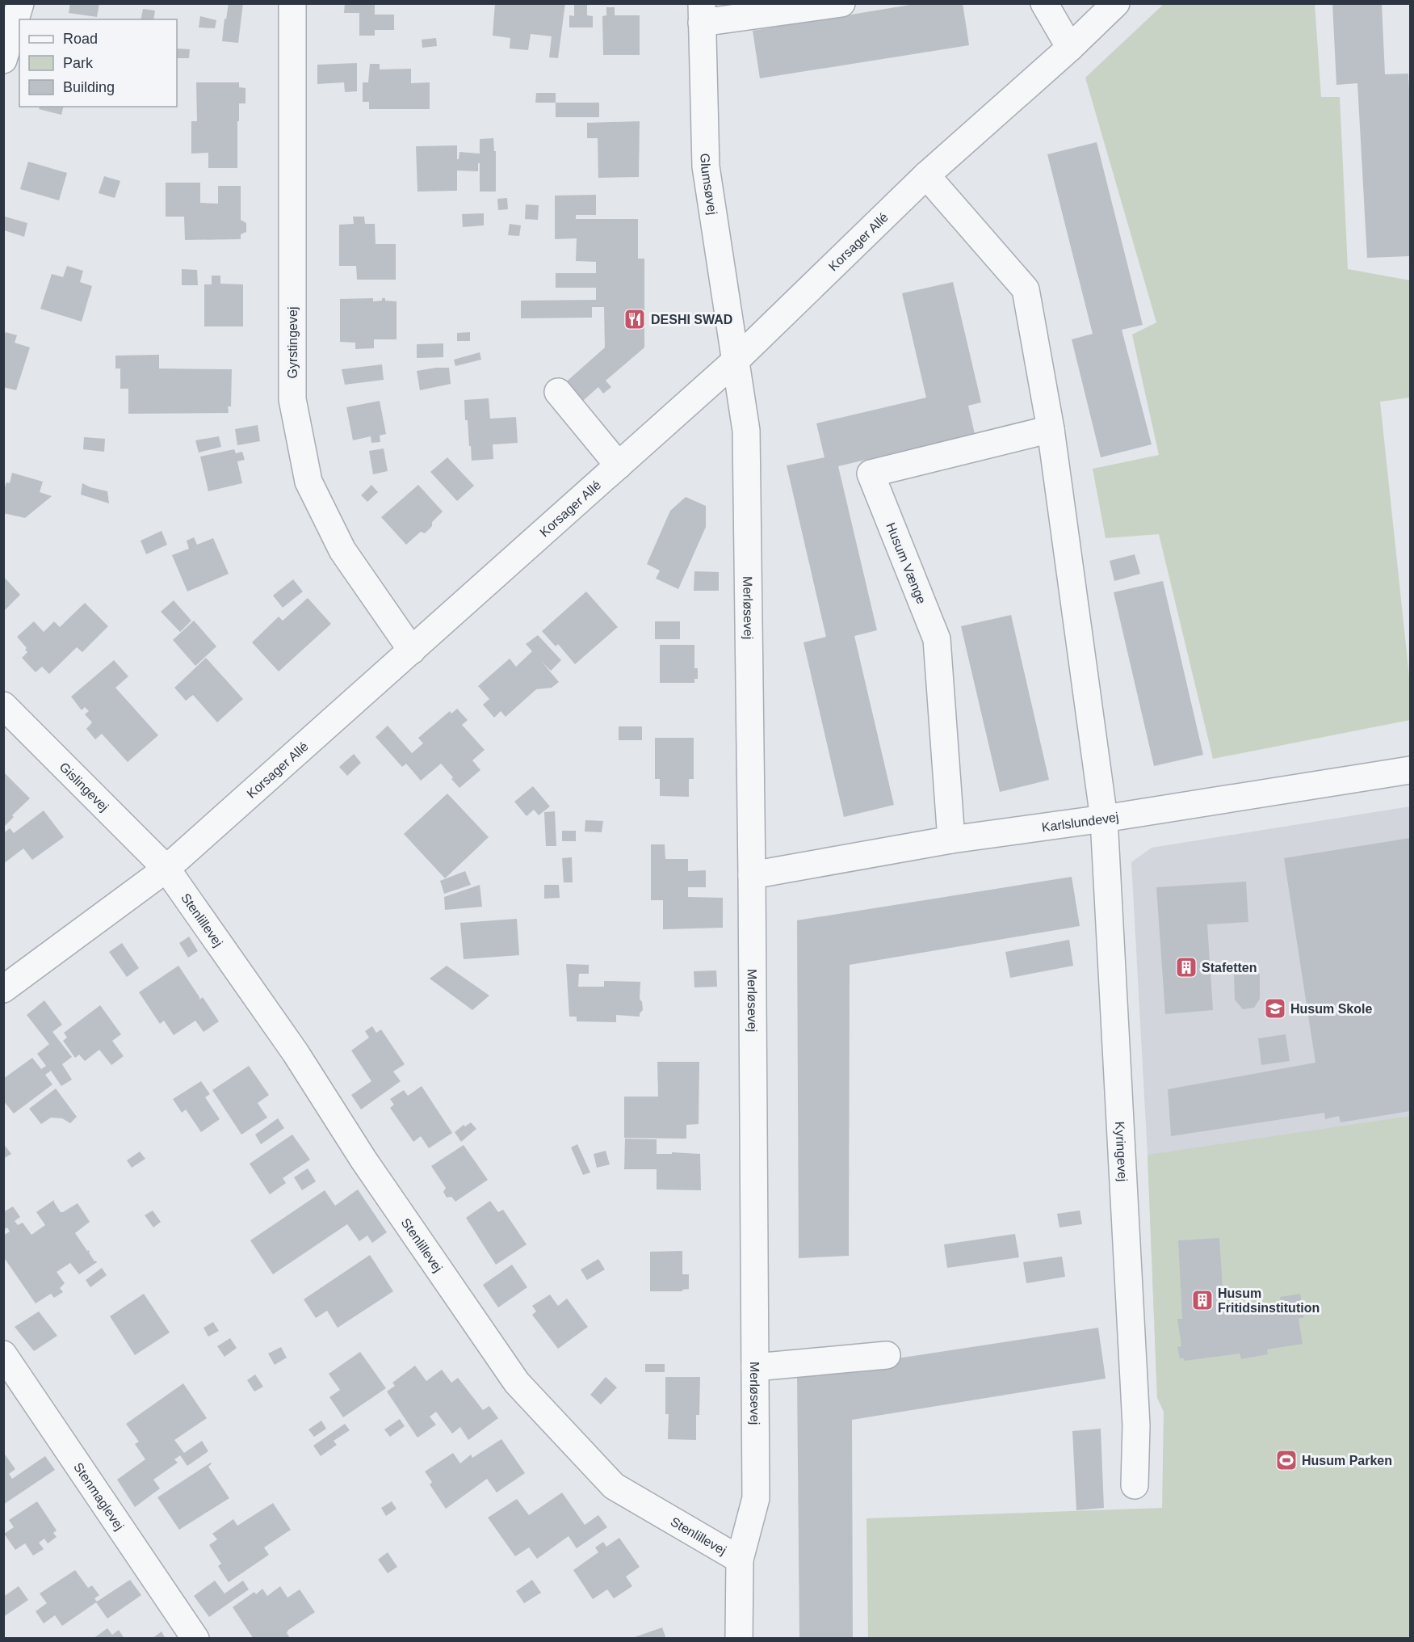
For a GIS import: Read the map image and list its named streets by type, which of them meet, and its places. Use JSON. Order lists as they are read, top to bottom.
{
  "streets": {
    "street": [
      "Glumsøvej",
      "Korsager Allé",
      "Gyrstingevej",
      "Husum Vænge",
      "Merløsevej",
      "Gislingevej",
      "Karlslundevej",
      "Stenlillevej",
      "Kyringevej",
      "Stenmaglevej"
    ]
  },
  "crossings": [
    ["Glumsøvej", "Korsager Allé"],
    ["Glumsøvej", "Merløsevej"],
    ["Korsager Allé", "Gyrstingevej"],
    ["Korsager Allé", "Merløsevej"],
    ["Korsager Allé", "Gislingevej"],
    ["Korsager Allé", "Stenlillevej"],
    ["Husum Vænge", "Karlslundevej"],
    ["Merløsevej", "Karlslundevej"],
    ["Merløsevej", "Stenlillevej"],
    ["Gislingevej", "Stenlillevej"],
    ["Karlslundevej", "Kyringevej"]
  ],
  "places": {
    "restaurant": ["DESHI SWAD"],
    "building": ["Stafetten", "Husum Fritidsinstitution"],
    "school or university": ["Husum Skole"],
    "sports": ["Husum Parken"]
  },
  "legend": ["Road", "Park", "Building"]
}
